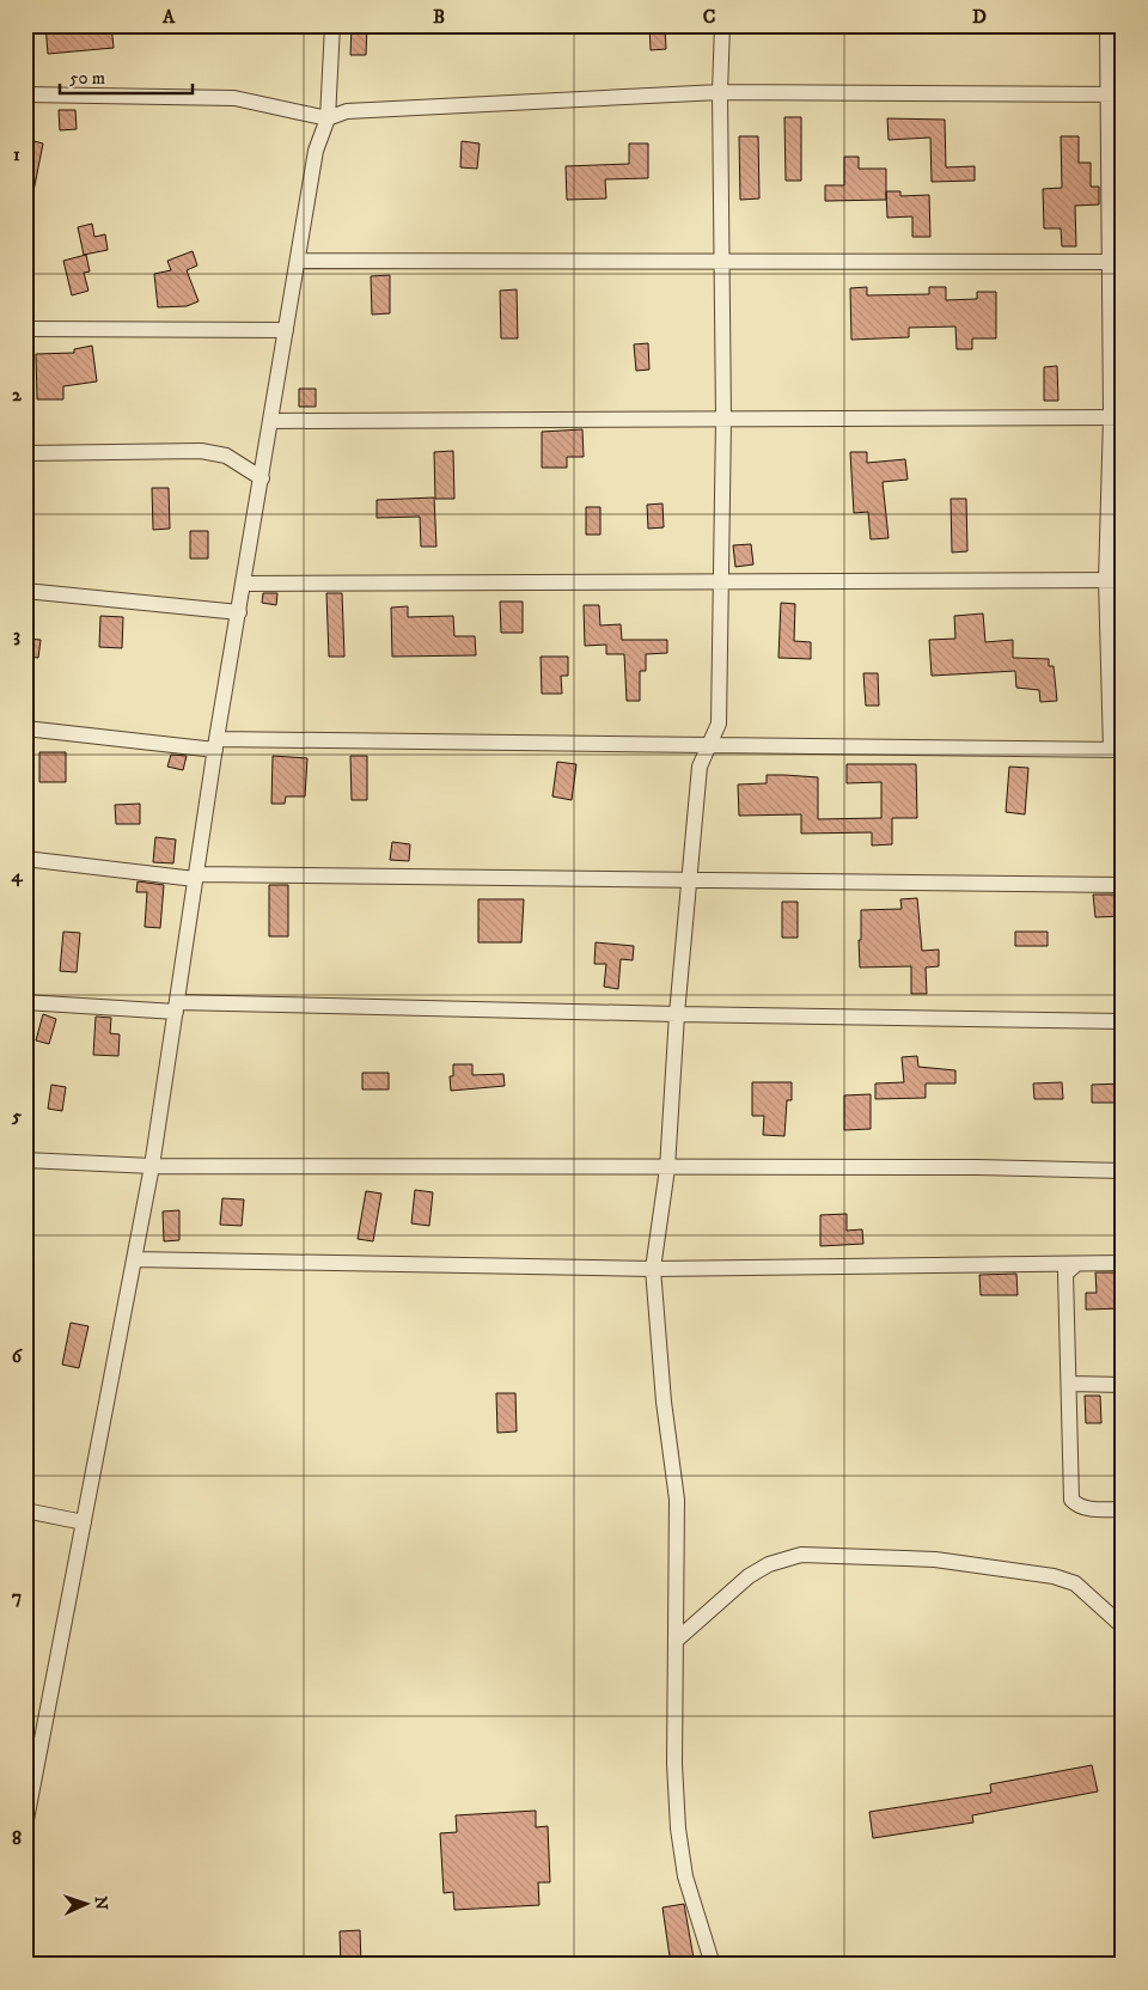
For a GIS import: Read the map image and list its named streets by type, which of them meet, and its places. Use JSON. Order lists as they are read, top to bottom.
{
  "scale_bar": "50 m",
  "north": "right",
  "grid": {
    "columns": [
      "A",
      "B",
      "C",
      "D"
    ],
    "rows": [
      "1",
      "2",
      "3",
      "4",
      "5",
      "6",
      "7",
      "8"
    ]
  }
}
